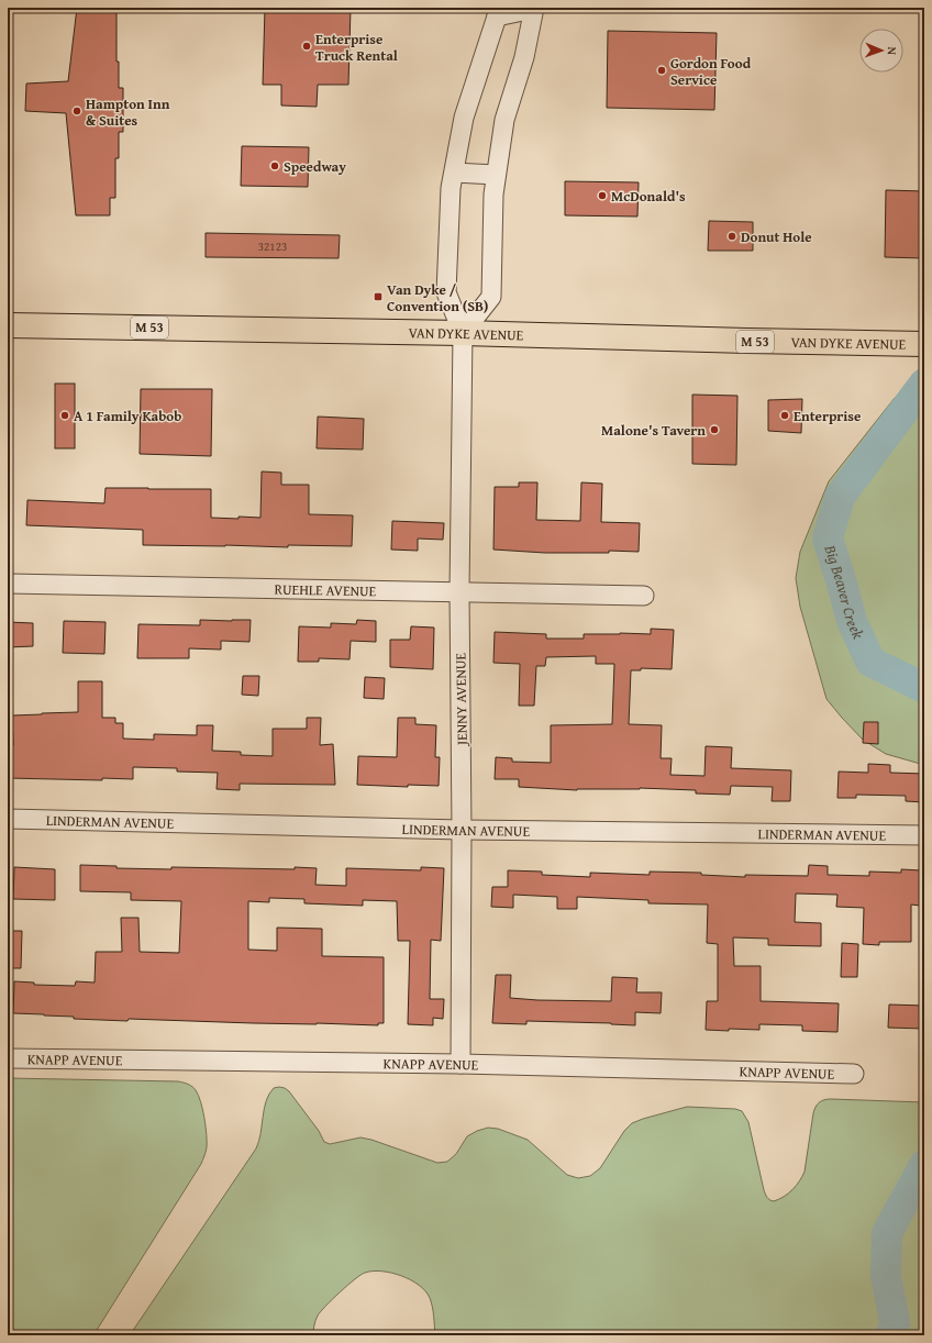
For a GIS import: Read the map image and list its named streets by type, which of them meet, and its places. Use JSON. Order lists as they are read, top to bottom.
{
  "streets": {
    "main road": ["M 53", "VAN DYKE AVENUE"],
    "street": [
      "RUEHLE AVENUE",
      "JENNY AVENUE",
      "LINDERMAN AVENUE",
      "KNAPP AVENUE"
    ]
  },
  "crossings": [
    ["VAN DYKE AVENUE", "JENNY AVENUE"],
    ["RUEHLE AVENUE", "JENNY AVENUE"],
    ["JENNY AVENUE", "LINDERMAN AVENUE"],
    ["JENNY AVENUE", "KNAPP AVENUE"]
  ],
  "water": ["Big Beaver Creek"],
  "places": {
    "other": [
      "Enterprise Truck Rental",
      "Gordon Food Service",
      "Hampton Inn & Suites",
      "Speedway",
      "McDonald's",
      "Donut Hole",
      "A 1 Family Kabob",
      "Enterprise",
      "Malone's Tavern"
    ],
    "transit": ["Van Dyke / Convention (SB)"]
  },
  "house_numbers": ["32123"],
  "north": "right"
}
